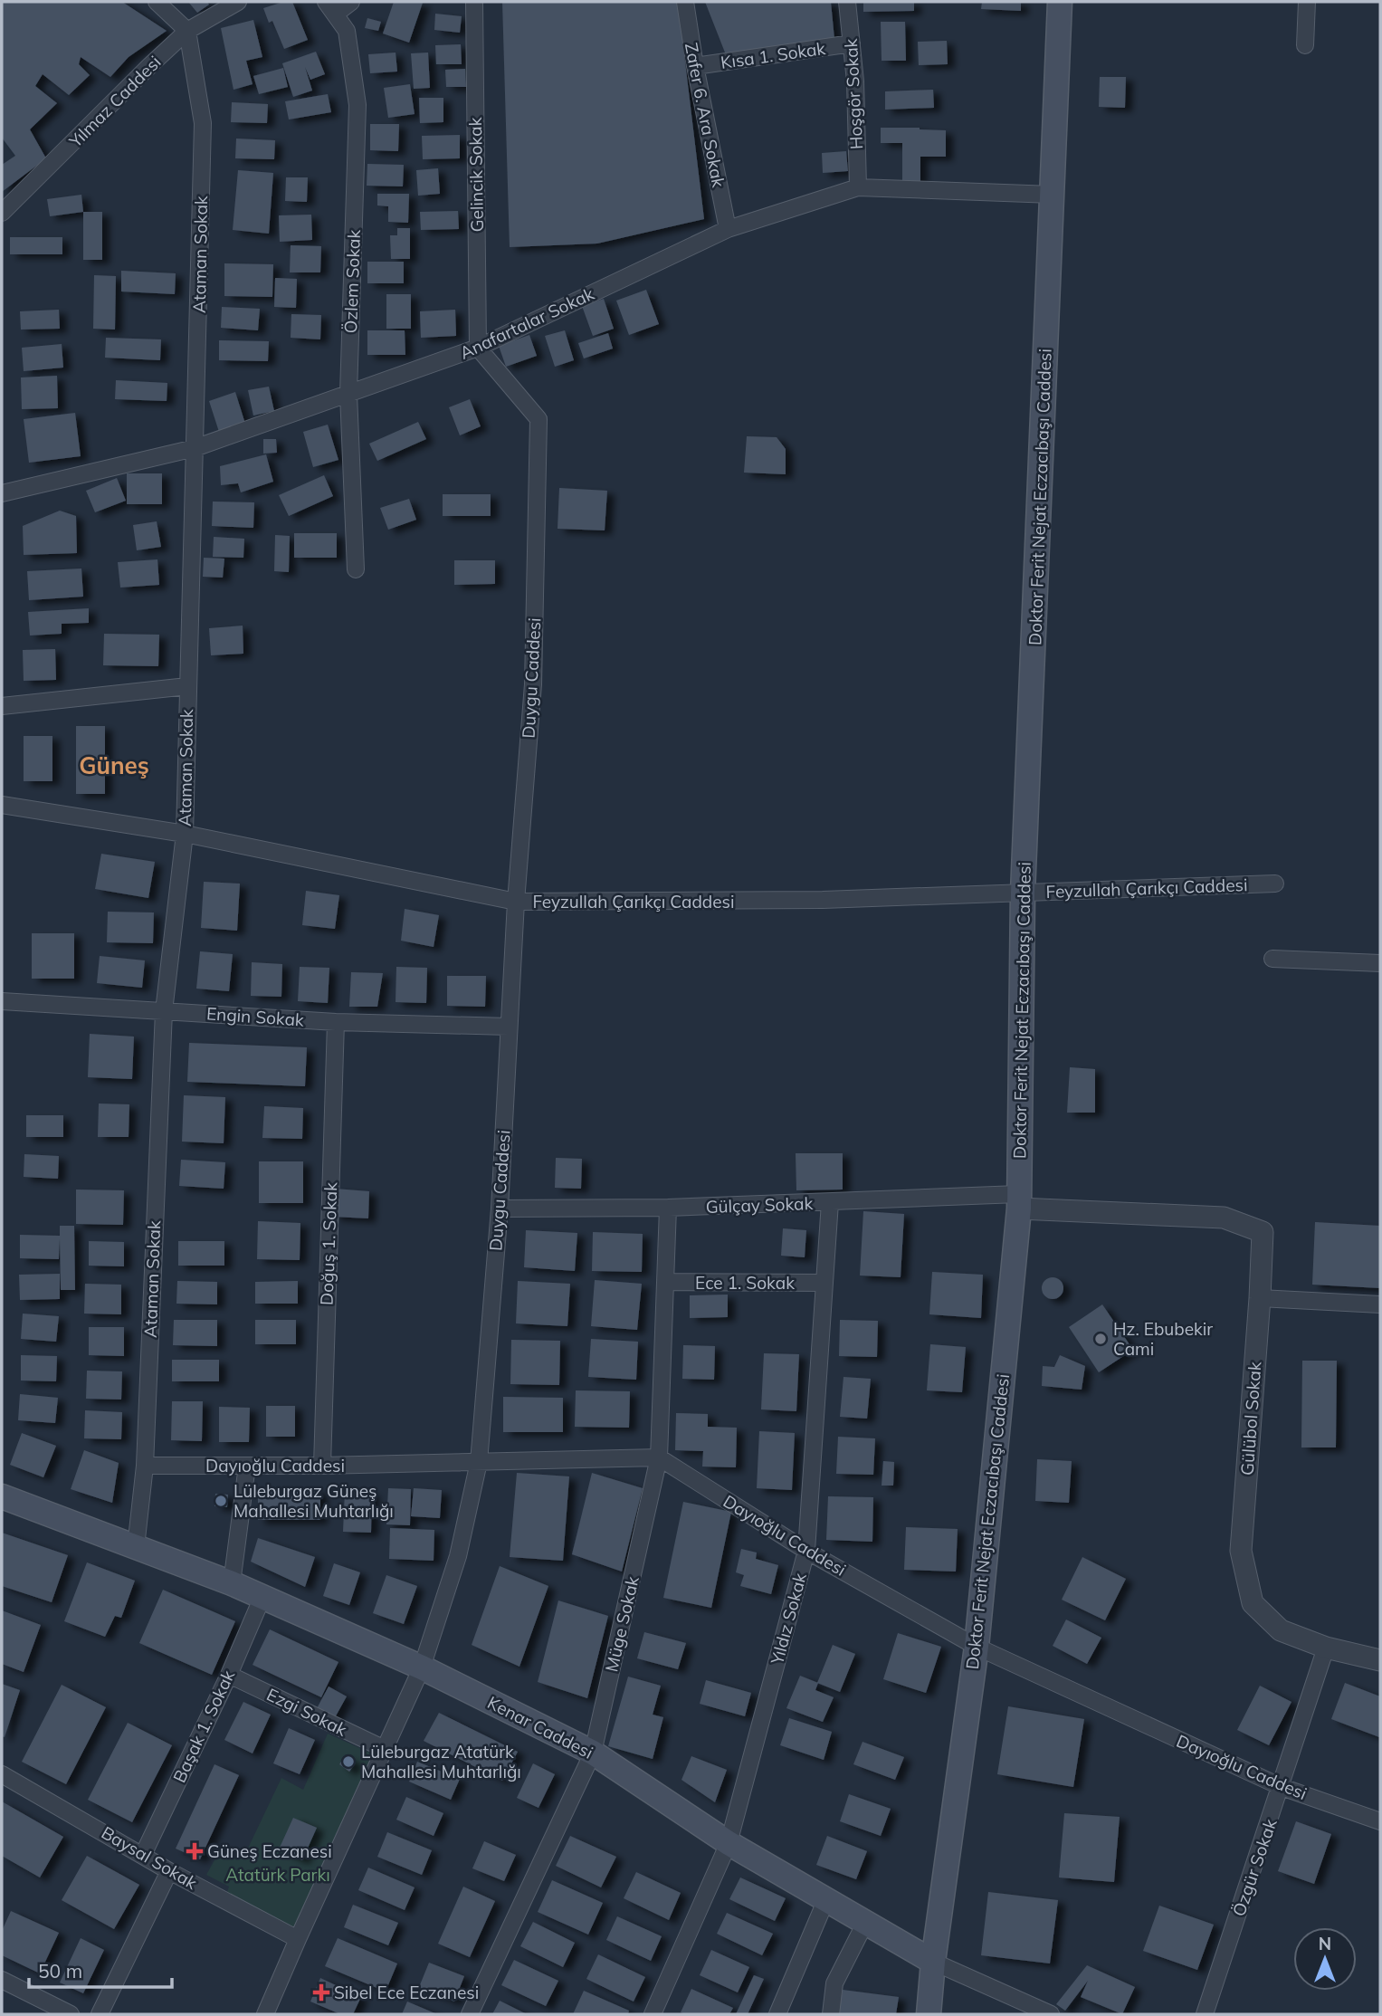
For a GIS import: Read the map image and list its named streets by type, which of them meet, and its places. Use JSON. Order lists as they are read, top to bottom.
{
  "streets": {
    "main road": ["Doktor Ferit Nejat Eczacıbaşı Caddesi", "Kenar Caddesi"],
    "street": [
      "Kısa 1. Sokak",
      "Hoşgör Sokak",
      "Yılmaz Caddesi",
      "Zafer 6. Ara Sokak",
      "Gelincik Sokak",
      "Ataman Sokak",
      "Özlem Sokak",
      "Anafartalar Sokak",
      "Duygu Caddesi",
      "Feyzullah Çarıkçı Caddesi",
      "Engin Sokak",
      "Gülçay Sokak",
      "Doğuş 1. Sokak",
      "Ece 1. Sokak",
      "Gülübol Sokak",
      "Dayıoğlu Caddesi",
      "Yıldız Sokak",
      "Müge Sokak",
      "Ezgi Sokak",
      "Başak 1. Sokak",
      "Baysal Sokak",
      "Özgür Sokak"
    ]
  },
  "crossings": [
    ["Kısa 1. Sokak", "Hoşgör Sokak"],
    ["Kısa 1. Sokak", "Zafer 6. Ara Sokak"],
    ["Hoşgör Sokak", "Anafartalar Sokak"],
    ["Yılmaz Caddesi", "Ataman Sokak"],
    ["Zafer 6. Ara Sokak", "Anafartalar Sokak"],
    ["Gelincik Sokak", "Anafartalar Sokak"],
    ["Gelincik Sokak", "Duygu Caddesi"],
    ["Ataman Sokak", "Anafartalar Sokak"],
    ["Ataman Sokak", "Feyzullah Çarıkçı Caddesi"],
    ["Ataman Sokak", "Engin Sokak"],
    ["Ataman Sokak", "Dayıoğlu Caddesi"],
    ["Ataman Sokak", "Kenar Caddesi"],
    ["Özlem Sokak", "Anafartalar Sokak"],
    ["Anafartalar Sokak", "Doktor Ferit Nejat Eczacıbaşı Caddesi"],
    ["Anafartalar Sokak", "Duygu Caddesi"],
    ["Doktor Ferit Nejat Eczacıbaşı Caddesi", "Feyzullah Çarıkçı Caddesi"],
    ["Doktor Ferit Nejat Eczacıbaşı Caddesi", "Gülçay Sokak"],
    ["Doktor Ferit Nejat Eczacıbaşı Caddesi", "Dayıoğlu Caddesi"],
    ["Doktor Ferit Nejat Eczacıbaşı Caddesi", "Kenar Caddesi"],
    ["Duygu Caddesi", "Feyzullah Çarıkçı Caddesi"],
    ["Duygu Caddesi", "Engin Sokak"],
    ["Duygu Caddesi", "Gülçay Sokak"],
    ["Duygu Caddesi", "Dayıoğlu Caddesi"],
    ["Duygu Caddesi", "Ezgi Sokak"],
    ["Duygu Caddesi", "Kenar Caddesi"],
    ["Duygu Caddesi", "Baysal Sokak"],
    ["Engin Sokak", "Doğuş 1. Sokak"],
    ["Gülçay Sokak", "Gülübol Sokak"],
    ["Gülçay Sokak", "Yıldız Sokak"],
    ["Gülçay Sokak", "Müge Sokak"],
    ["Doğuş 1. Sokak", "Dayıoğlu Caddesi"],
    ["Ece 1. Sokak", "Yıldız Sokak"],
    ["Ece 1. Sokak", "Müge Sokak"],
    ["Gülübol Sokak", "Özgür Sokak"],
    ["Dayıoğlu Caddesi", "Yıldız Sokak"],
    ["Dayıoğlu Caddesi", "Müge Sokak"],
    ["Dayıoğlu Caddesi", "Özgür Sokak"],
    ["Yıldız Sokak", "Kenar Caddesi"],
    ["Müge Sokak", "Kenar Caddesi"],
    ["Ezgi Sokak", "Başak 1. Sokak"],
    ["Başak 1. Sokak", "Kenar Caddesi"],
    ["Başak 1. Sokak", "Baysal Sokak"]
  ],
  "districts": ["Güneş"],
  "parks": ["Atatürk Parkı"],
  "places": {
    "other": ["Hz. Ebubekir Cami", "Lüleburgaz Güneş Mahallesi Muhtarlığı", "Lüleburgaz Atatürk Mahallesi Muhtarlığı"],
    "health": ["Güneş Eczanesi", "Sibel Ece Eczanesi"]
  },
  "scale_bar": "50 m",
  "north": "top"
}
